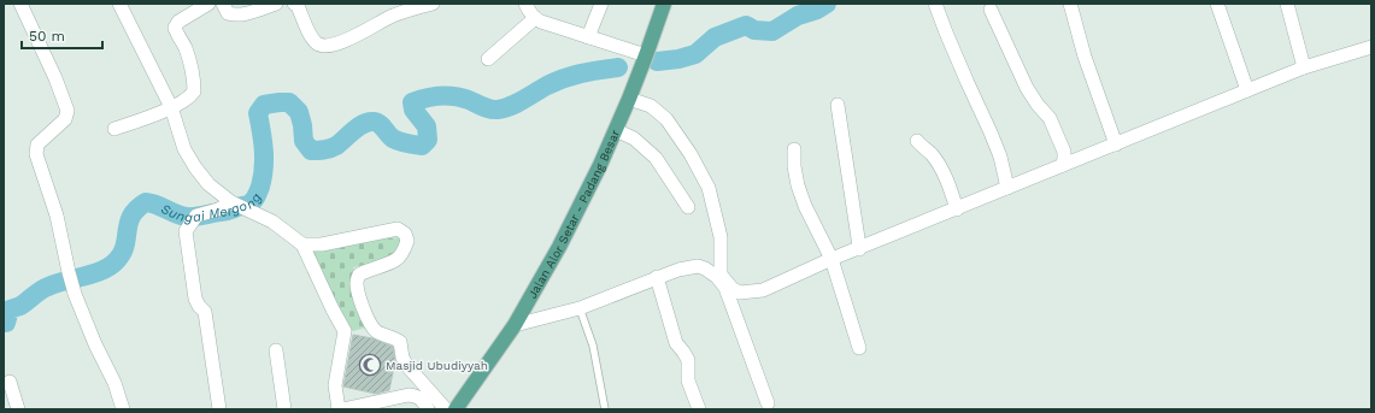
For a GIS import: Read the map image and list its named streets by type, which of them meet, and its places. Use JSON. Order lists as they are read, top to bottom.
{
  "streets": {
    "main road": ["Jalan Alor Setar - Padang Besar"]
  },
  "water": ["Sungai Mergong"],
  "places": {
    "mosque": ["Masjid Ubudiyyah"]
  },
  "scale_bar": "50 m"
}
